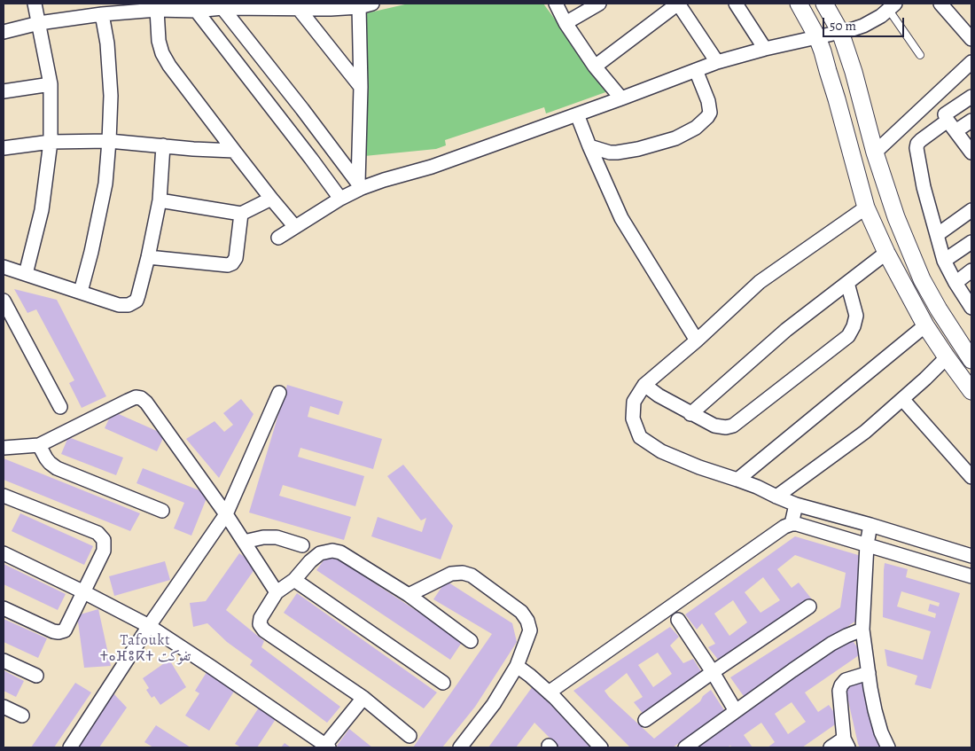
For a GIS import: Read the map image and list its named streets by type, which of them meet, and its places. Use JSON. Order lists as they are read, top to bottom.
{
  "districts": ["Tafoukt ⵜⴰⴼⵓⴽⵜ تفوكت"],
  "scale_bar": "50 m"
}
